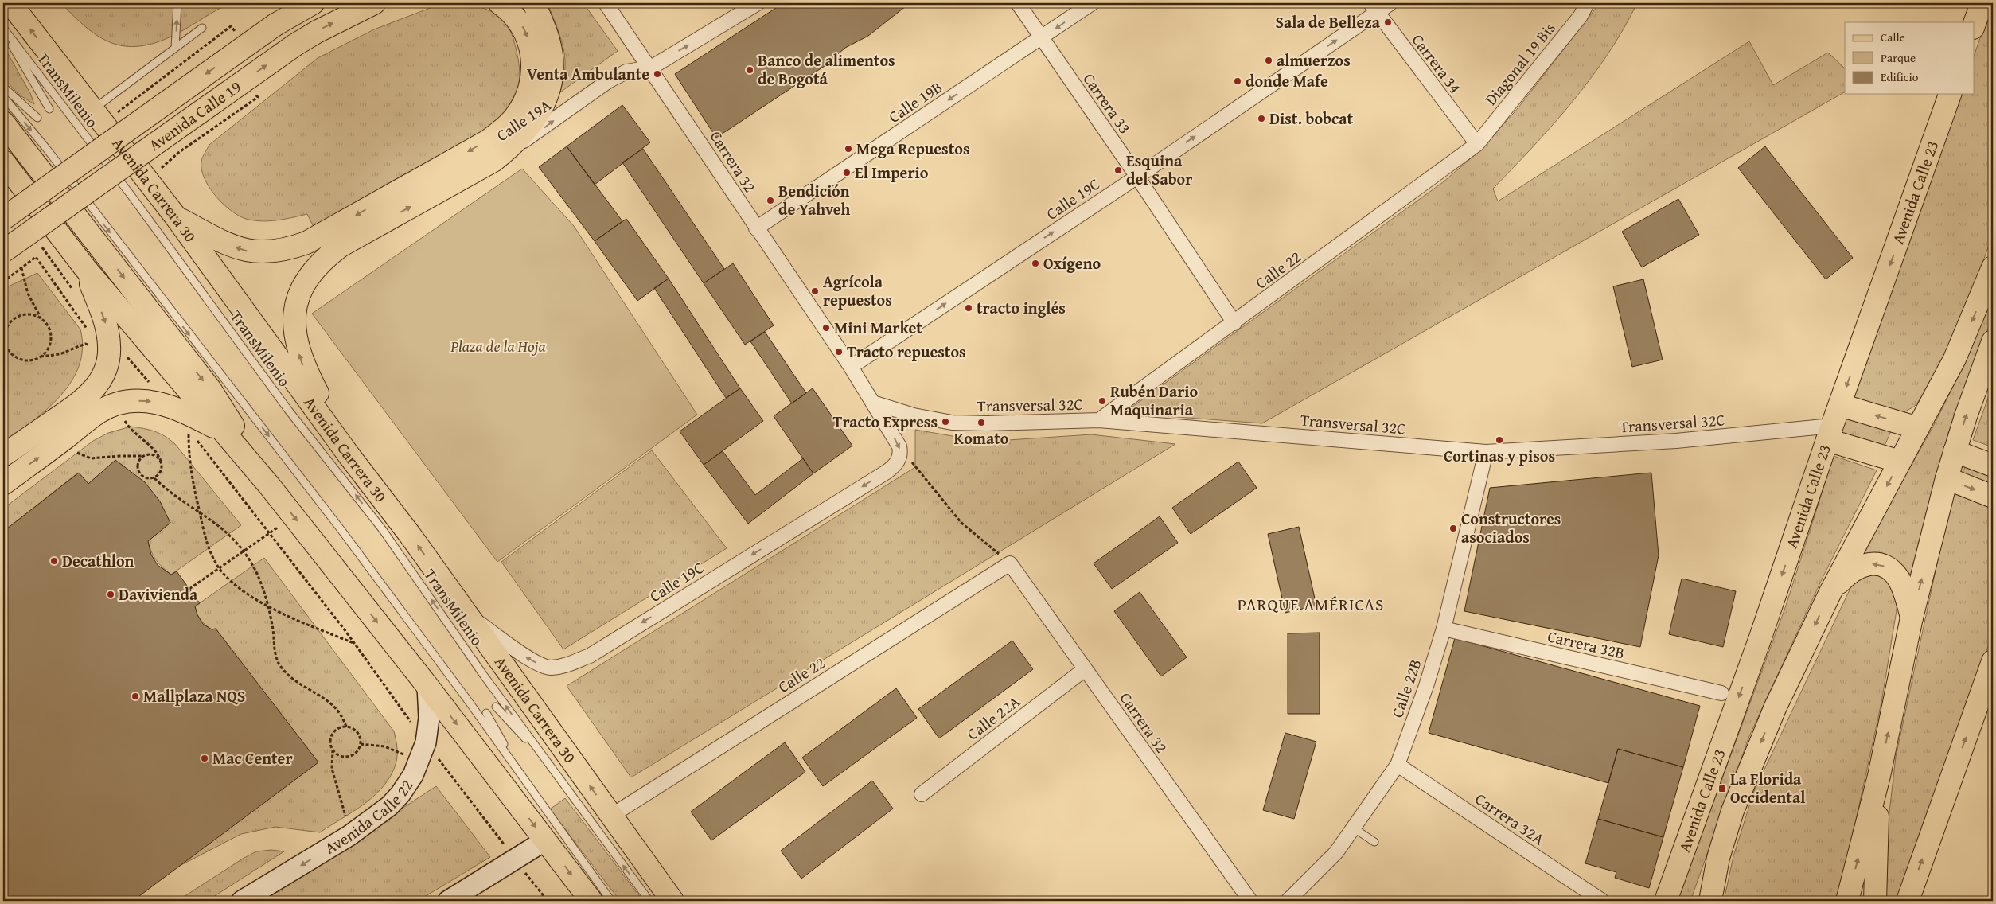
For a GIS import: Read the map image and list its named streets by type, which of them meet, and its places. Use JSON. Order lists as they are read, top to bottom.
{
  "streets": {
    "main road": ["Avenida Calle 19", "Avenida Carrera 30", "Avenida Calle 23"],
    "street": [
      "Carrera 34",
      "Diagonal 19 Bis",
      "Calle 19B",
      "Carrera 33",
      "Calle 19A",
      "Carrera 32",
      "Calle 19C",
      "Calle 22",
      "Transversal 32C",
      "Carrera 32B",
      "Calle 22B",
      "Calle 22A",
      "Avenida Calle 22",
      "Carrera 32A"
    ],
    "lane": ["TransMilenio"]
  },
  "crossings": [
    ["Carrera 34", "Diagonal 19 Bis"],
    ["Carrera 34", "Calle 19C"],
    ["Carrera 34", "Calle 22"],
    ["Diagonal 19 Bis", "Calle 22"],
    ["Calle 19B", "Carrera 33"],
    ["Calle 19B", "Carrera 32"],
    ["Carrera 33", "Calle 19C"],
    ["Carrera 33", "Calle 22"],
    ["Calle 19A", "Carrera 32"],
    ["Carrera 32", "Calle 19C"],
    ["Carrera 32", "Calle 22"],
    ["Carrera 32", "Transversal 32C"],
    ["Carrera 32", "Calle 22A"],
    ["Avenida Carrera 30", "Calle 19C"],
    ["Avenida Carrera 30", "Calle 22"],
    ["Avenida Calle 23", "Transversal 32C"],
    ["Calle 22", "Transversal 32C"],
    ["Transversal 32C", "Calle 22B"],
    ["Carrera 32B", "Calle 22B"],
    ["Calle 22B", "Carrera 32A"]
  ],
  "one_way": ["Calle 19B", "Calle 19A", "Avenida Calle 22"],
  "districts": ["PARQUE AMÉRICAS"],
  "parks": ["Plaza de la Hoja"],
  "places": {
    "other": [
      "Sala de Belleza",
      "almuerzos",
      "Banco de alimentos de Bogotá",
      "Venta Ambulante",
      "donde Mafe",
      "Dist. bobcat",
      "Mega Repuestos",
      "Esquina del Sabor",
      "El Imperio",
      "Bendición de Yahveh",
      "Oxígeno",
      "Agrícola repuestos",
      "tracto inglés",
      "Mini Market",
      "Tracto repuestos",
      "Rubén Dario Maquinaria",
      "Tracto Express",
      "Komato",
      "Cortinas y pisos",
      "Constructores asociados",
      "Decathlon",
      "Davivienda",
      "Mallplaza NQS",
      "Mac Center"
    ],
    "transit": ["La Florida Occidental"]
  },
  "legend": ["Calle", "Parque", "Edificio"]
}
